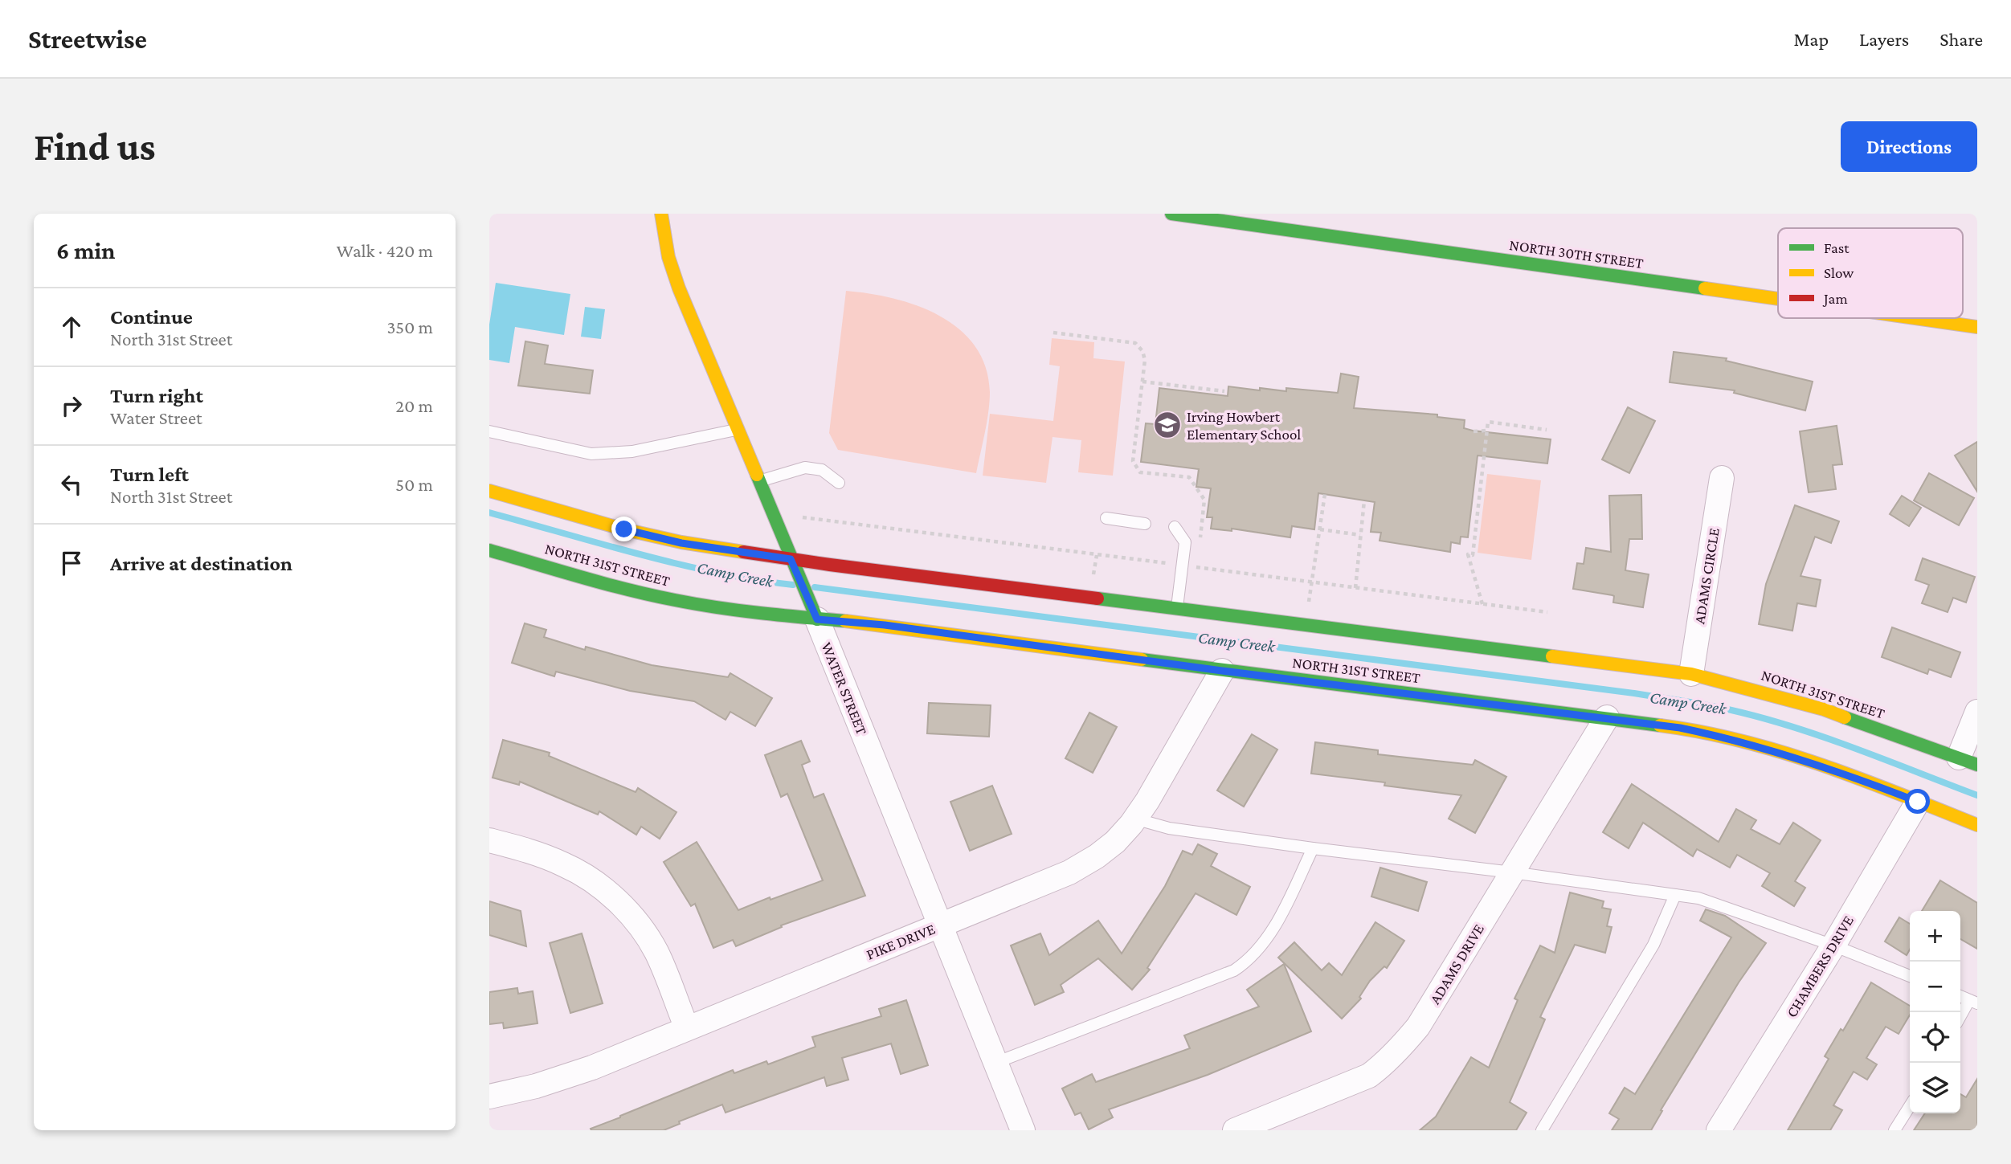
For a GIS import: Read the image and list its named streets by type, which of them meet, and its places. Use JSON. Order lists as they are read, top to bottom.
{
  "streets": {
    "main road": ["NORTH 30TH STREET", "NORTH 31ST STREET", "WATER STREET"],
    "street": [
      "ADAMS CIRCLE",
      "PIKE DRIVE",
      "ADAMS DRIVE",
      "CHAMBERS DRIVE"
    ]
  },
  "crossings": [
    ["NORTH 31ST STREET", "ADAMS CIRCLE"],
    ["NORTH 31ST STREET", "WATER STREET"],
    ["NORTH 31ST STREET", "PIKE DRIVE"],
    ["NORTH 31ST STREET", "ADAMS DRIVE"],
    ["NORTH 31ST STREET", "CHAMBERS DRIVE"],
    ["WATER STREET", "PIKE DRIVE"]
  ],
  "water": ["Camp Creek"],
  "places": {
    "school or university": ["Irving Howbert Elementary School"]
  },
  "legend": ["Fast", "Slow", "Jam"],
  "page": {
    "header": "Streetwise",
    "nav": ["Map", "Layers", "Share"],
    "buttons": "Directions",
    "title": "Find us",
    "heading": ["6 min", "Walk · 420 m"],
    "list": [
      ["Continue", "North 31st Street", "350 m"],
      ["Turn right", "Water Street", "20 m"],
      ["Turn left", "North 31st Street", "50 m"],
      "Arrive at destination"
    ],
    "map_buttons": ["+", "−"]
  }
}
